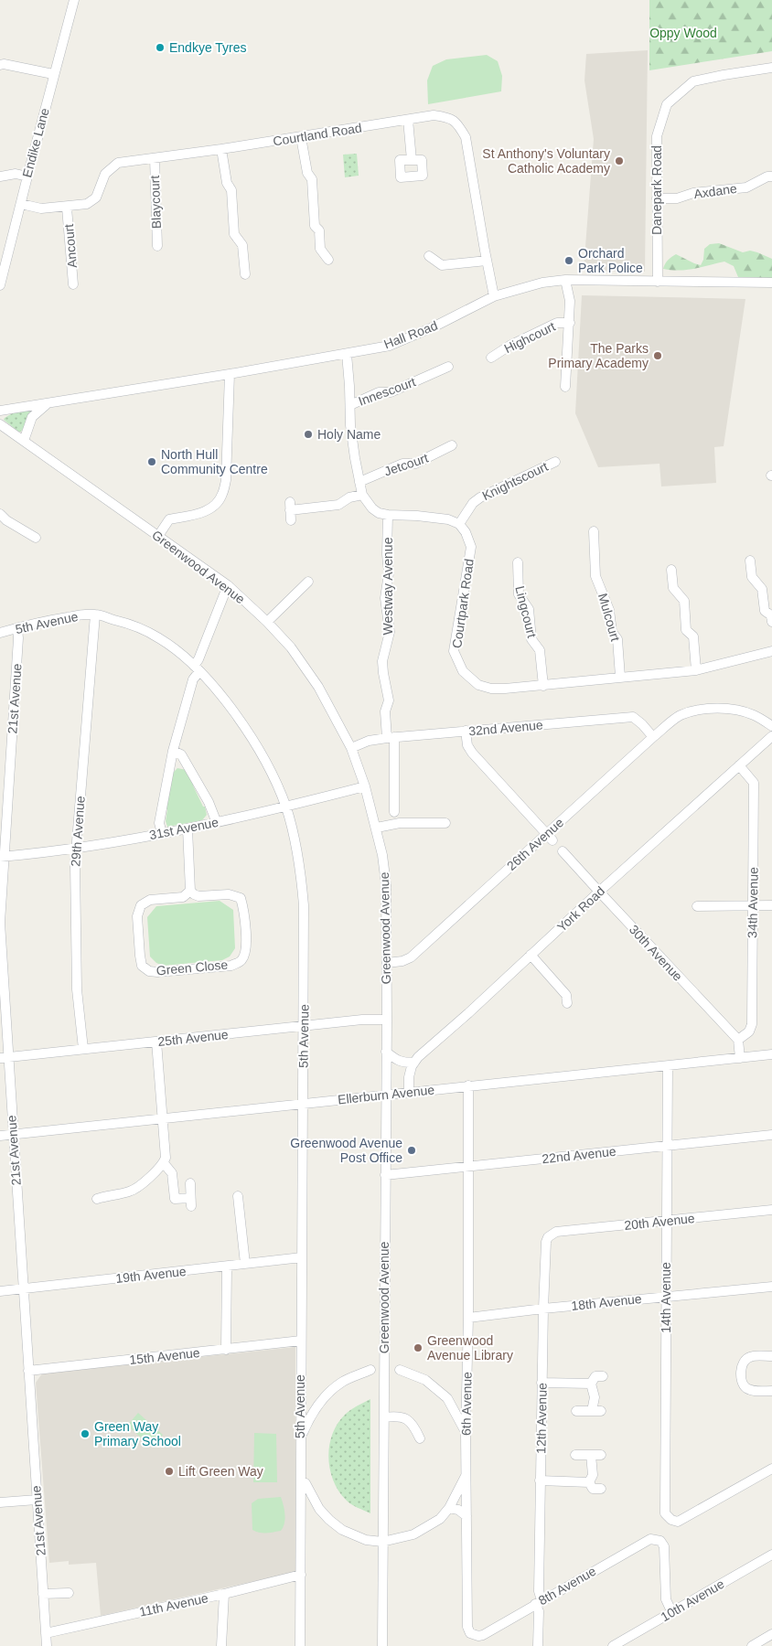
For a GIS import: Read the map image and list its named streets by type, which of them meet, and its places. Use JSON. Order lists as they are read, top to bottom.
{
  "streets": {
    "street": [
      "Courtland Road",
      "Endike Lane",
      "Danepark Road",
      "Axdane",
      "Blaycourt",
      "Ancourt",
      "Hall Road",
      "Highcourt",
      "Innescourt",
      "Jetcourt",
      "Knightscourt",
      "Greenwood Avenue",
      "Westway Avenue",
      "Courtpark Road",
      "Lingcourt",
      "Mulcourt",
      "5th Avenue",
      "21st Avenue",
      "32nd Avenue",
      "31st Avenue",
      "29th Avenue",
      "26th Avenue",
      "34th Avenue",
      "York Road",
      "30th Avenue",
      "Green Close",
      "25th Avenue",
      "Ellerburn Avenue",
      "22nd Avenue",
      "20th Avenue",
      "19th Avenue",
      "14th Avenue",
      "18th Avenue",
      "15th Avenue",
      "6th Avenue",
      "12th Avenue",
      "8th Avenue",
      "10th Avenue",
      "11th Avenue"
    ]
  },
  "crossings": [
    ["Courtland Road", "Endike Lane"],
    ["Courtland Road", "Blaycourt"],
    ["Courtland Road", "Ancourt"],
    ["Courtland Road", "Hall Road"],
    ["Danepark Road", "Axdane"],
    ["Danepark Road", "Hall Road"],
    ["Knightscourt", "Courtpark Road"],
    ["Greenwood Avenue", "5th Avenue"],
    ["Greenwood Avenue", "32nd Avenue"],
    ["Greenwood Avenue", "31st Avenue"],
    ["Greenwood Avenue", "26th Avenue"],
    ["Greenwood Avenue", "25th Avenue"],
    ["Greenwood Avenue", "Ellerburn Avenue"],
    ["Greenwood Avenue", "22nd Avenue"],
    ["Greenwood Avenue", "6th Avenue"],
    ["Westway Avenue", "32nd Avenue"],
    ["Courtpark Road", "Lingcourt"],
    ["Courtpark Road", "Mulcourt"],
    ["5th Avenue", "21st Avenue"],
    ["5th Avenue", "31st Avenue"],
    ["5th Avenue", "29th Avenue"],
    ["5th Avenue", "25th Avenue"],
    ["5th Avenue", "Ellerburn Avenue"],
    ["5th Avenue", "19th Avenue"],
    ["5th Avenue", "15th Avenue"],
    ["5th Avenue", "11th Avenue"],
    ["21st Avenue", "31st Avenue"],
    ["21st Avenue", "25th Avenue"],
    ["21st Avenue", "Ellerburn Avenue"],
    ["21st Avenue", "19th Avenue"],
    ["21st Avenue", "15th Avenue"],
    ["21st Avenue", "11th Avenue"],
    ["32nd Avenue", "26th Avenue"],
    ["31st Avenue", "29th Avenue"],
    ["29th Avenue", "25th Avenue"],
    ["34th Avenue", "York Road"],
    ["34th Avenue", "30th Avenue"],
    ["York Road", "30th Avenue"],
    ["Ellerburn Avenue", "14th Avenue"],
    ["Ellerburn Avenue", "6th Avenue"],
    ["22nd Avenue", "14th Avenue"],
    ["22nd Avenue", "6th Avenue"],
    ["20th Avenue", "14th Avenue"],
    ["20th Avenue", "12th Avenue"],
    ["14th Avenue", "18th Avenue"],
    ["18th Avenue", "6th Avenue"],
    ["18th Avenue", "12th Avenue"],
    ["6th Avenue", "8th Avenue"],
    ["12th Avenue", "8th Avenue"],
    ["8th Avenue", "10th Avenue"]
  ],
  "parks": ["Oppy Wood"],
  "places": [
    "Endkye Tyres",
    "St Anthony's Voluntary Catholic Academy",
    "Orchard Park Police",
    "The Parks Primary Academy",
    "Holy Name",
    "North Hull Community Centre",
    "Greenwood Avenue Post Office",
    "Greenwood Avenue Library",
    "Green Way Primary School",
    "Lift Green Way"
  ]
}
